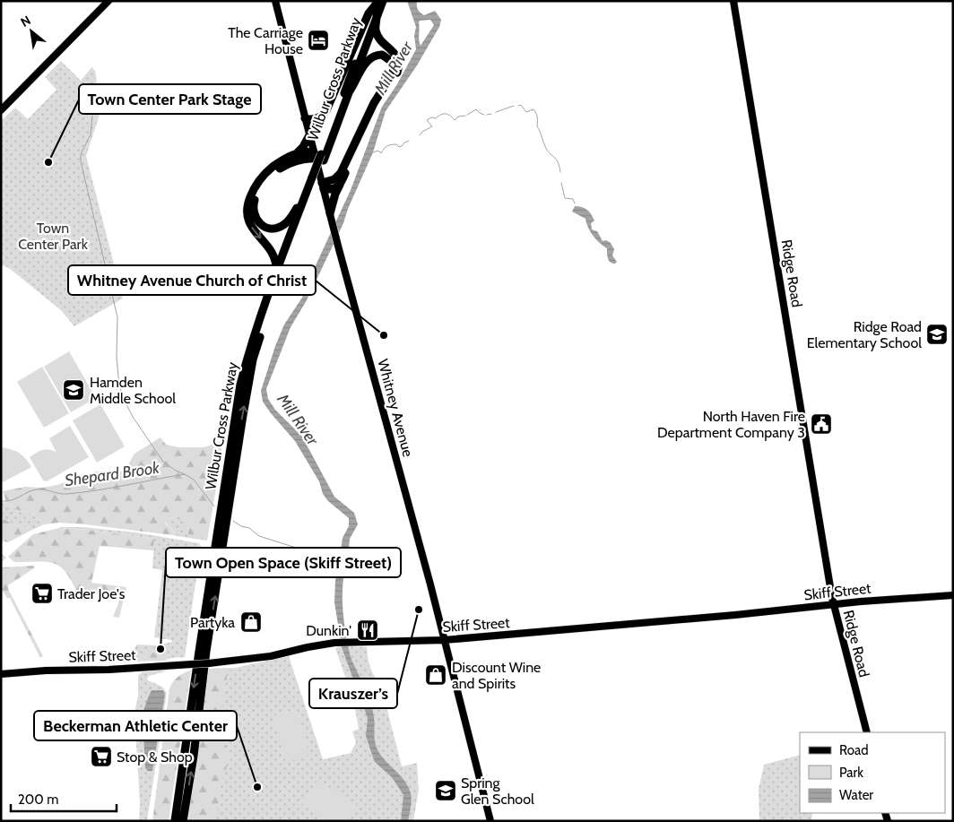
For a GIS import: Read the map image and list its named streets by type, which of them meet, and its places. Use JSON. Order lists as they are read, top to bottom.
{
  "streets": {
    "highway": ["Wilbur Cross Parkway"],
    "main road": ["Ridge Road", "Whitney Avenue", "Skiff Street"]
  },
  "crossings": [
    ["Wilbur Cross Parkway", "Whitney Avenue"],
    ["Ridge Road", "Skiff Street"],
    ["Whitney Avenue", "Skiff Street"]
  ],
  "water": ["Mill River", "Shepard Brook"],
  "parks": ["Town Center Park"],
  "places": {
    "hotel": ["The Carriage House"],
    "other": [
      "Town Center Park Stage",
      "Whitney Avenue Church of Christ",
      "Krauszer’s",
      "Town Open Space (Skiff Street)",
      "Beckerman Athletic Center"
    ],
    "school or university": ["Ridge Road Elementary School", "Hamden Middle School", "Spring Glen School"],
    "public building": ["North Haven Fire Department Company 3"],
    "supermarket": ["Trader Joe's", "Stop & Shop"],
    "shop": ["Partyka", "Discount Wine and Spirits"],
    "restaurant": ["Dunkin'"]
  },
  "legend": ["Road", "Park", "Water"],
  "scale_bar": "200 m",
  "north": "top left"
}
